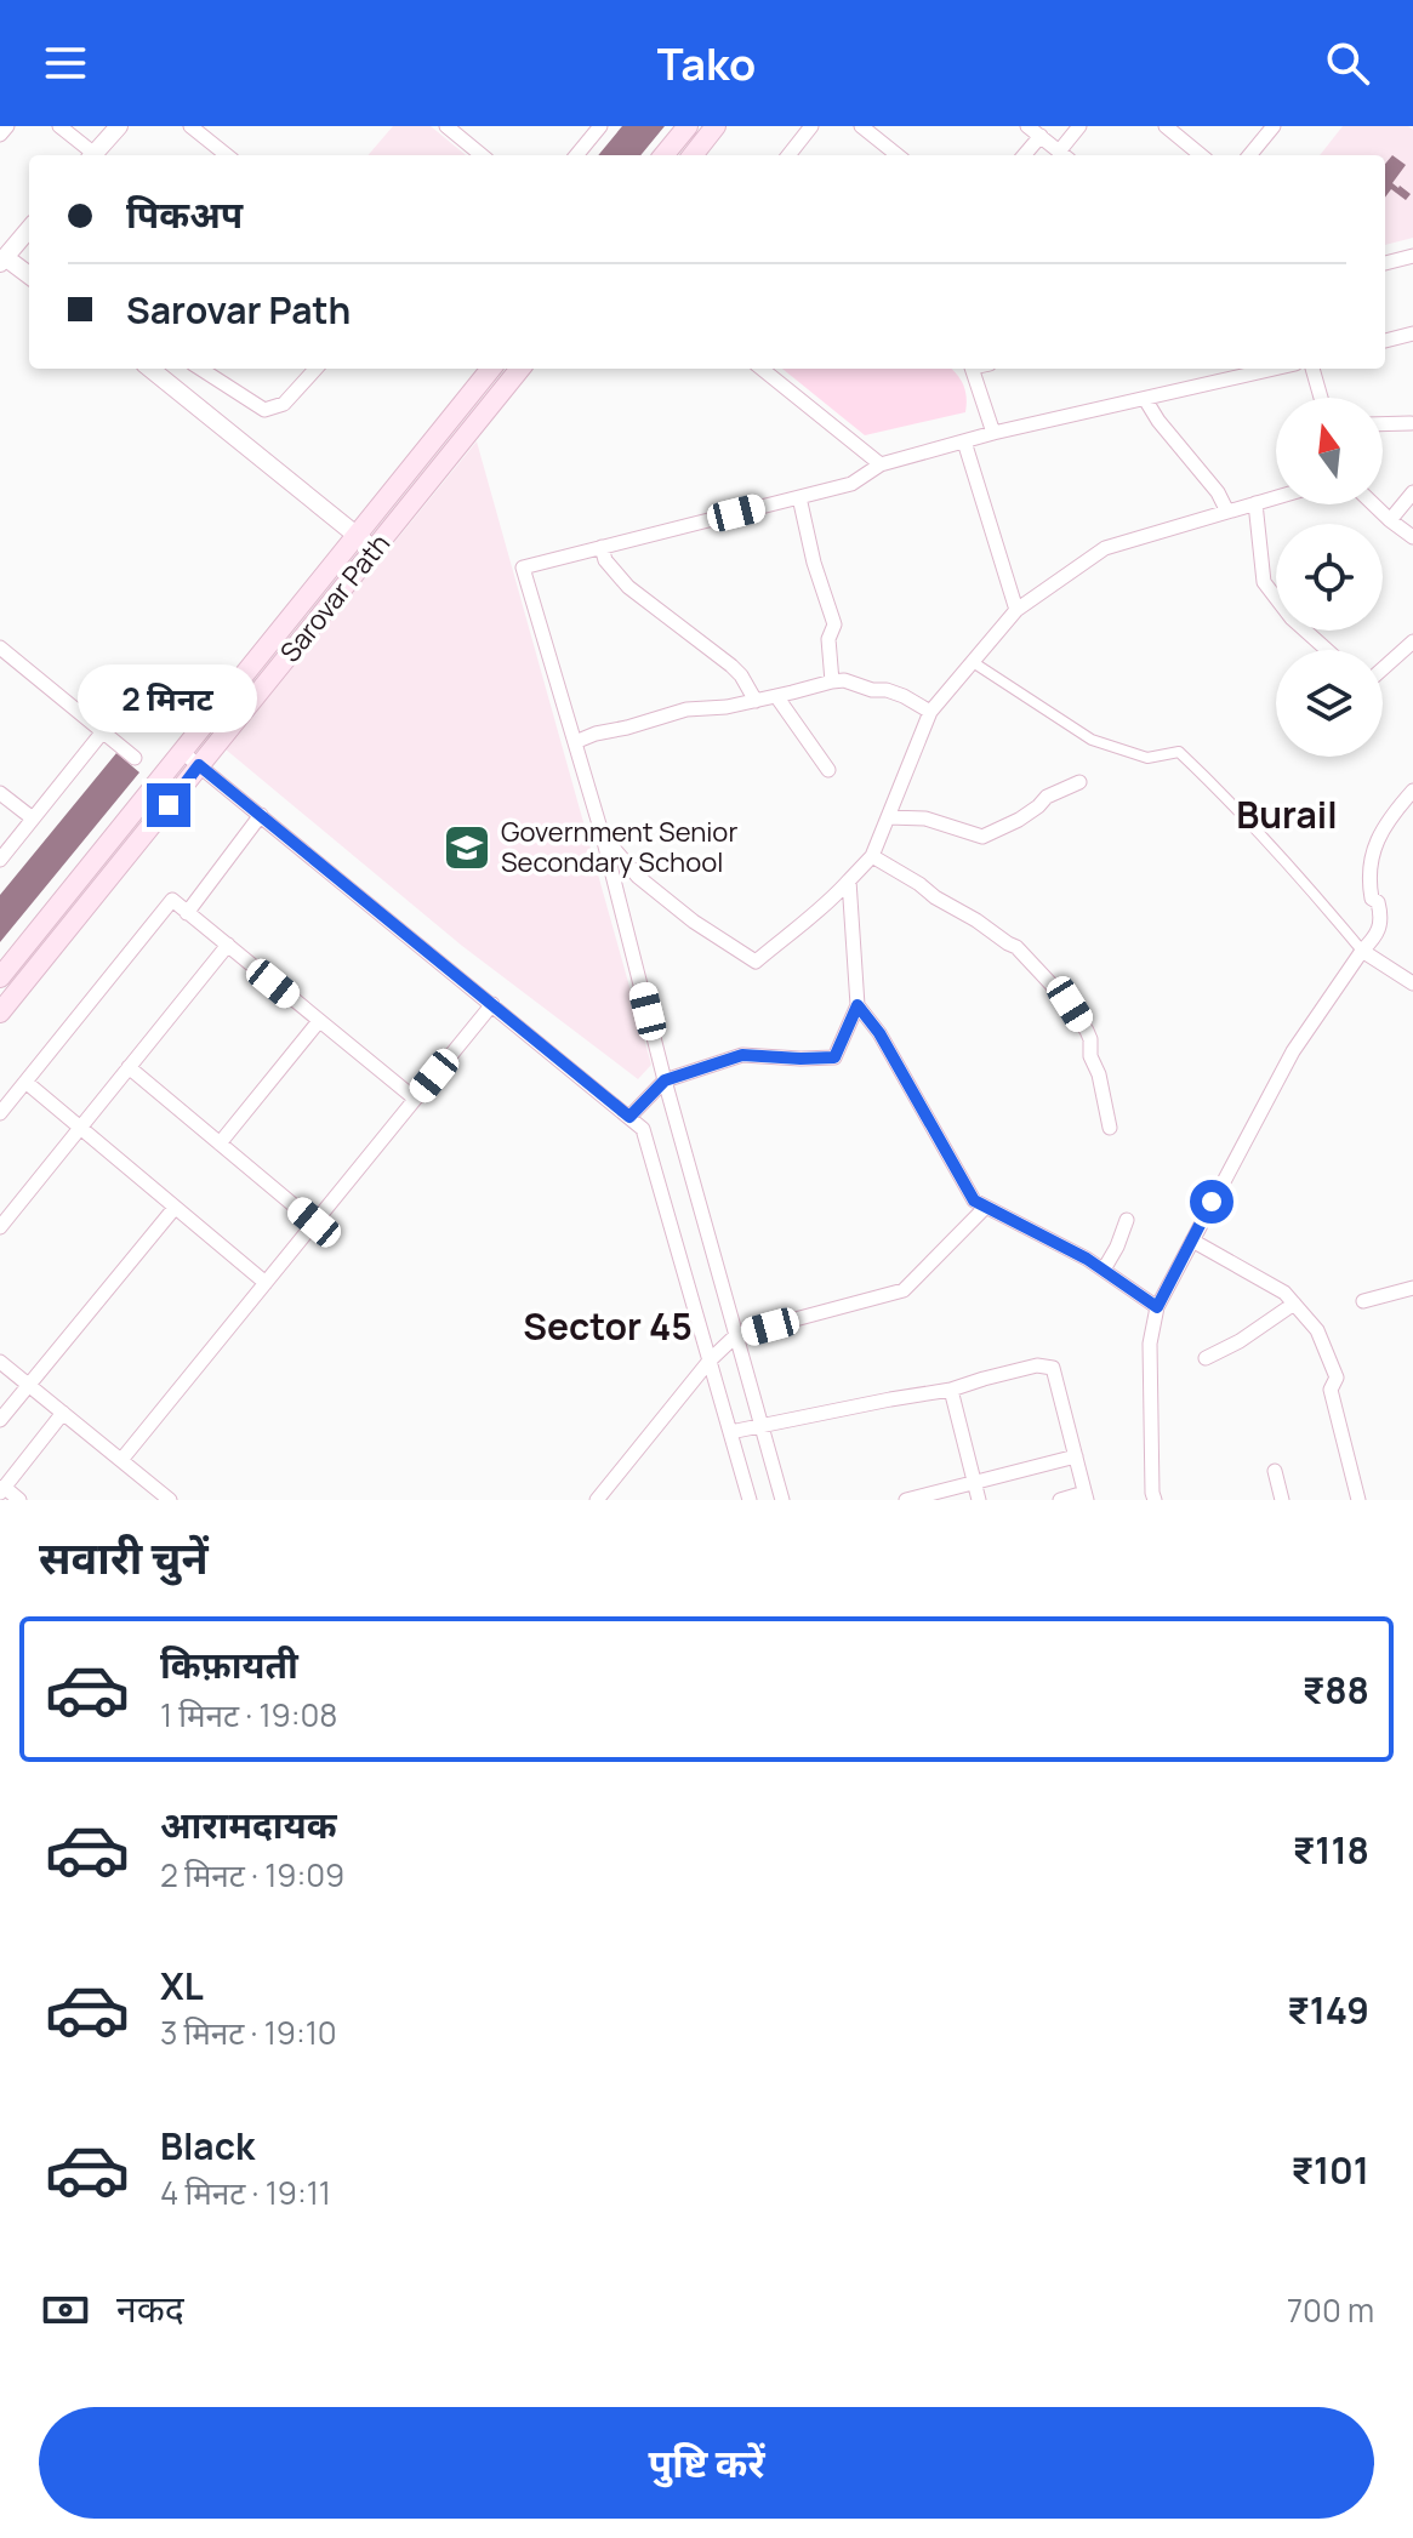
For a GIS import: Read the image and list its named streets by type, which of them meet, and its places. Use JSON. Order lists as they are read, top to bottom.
{
  "streets": {
    "main road": ["Sarovar Path"]
  },
  "districts": ["Burail", "Sector 45"],
  "places": {
    "school or university": ["Government Senior Secondary School"]
  },
  "north": "top",
  "page": {
    "header": "Tako",
    "banner": ["पिकअप", "Sarovar Path"],
    "bubble": "2 मिनट",
    "heading": "सवारी चुनें",
    "list": [
      {
        "name": "किफ़ायती",
        "note": "1 मिनट · 19:08",
        "value": "₹88"
      },
      {
        "name": "आरामदायक",
        "note": "2 मिनट · 19:09",
        "value": "₹118"
      },
      {
        "name": "XL",
        "note": "3 मिनट · 19:10",
        "value": "₹149"
      },
      {
        "name": "Black",
        "note": "4 मिनट · 19:11",
        "value": "₹101"
      }
    ],
    "pay": ["नकद", "700 m"],
    "buttons": "पुष्टि करें"
  }
}
